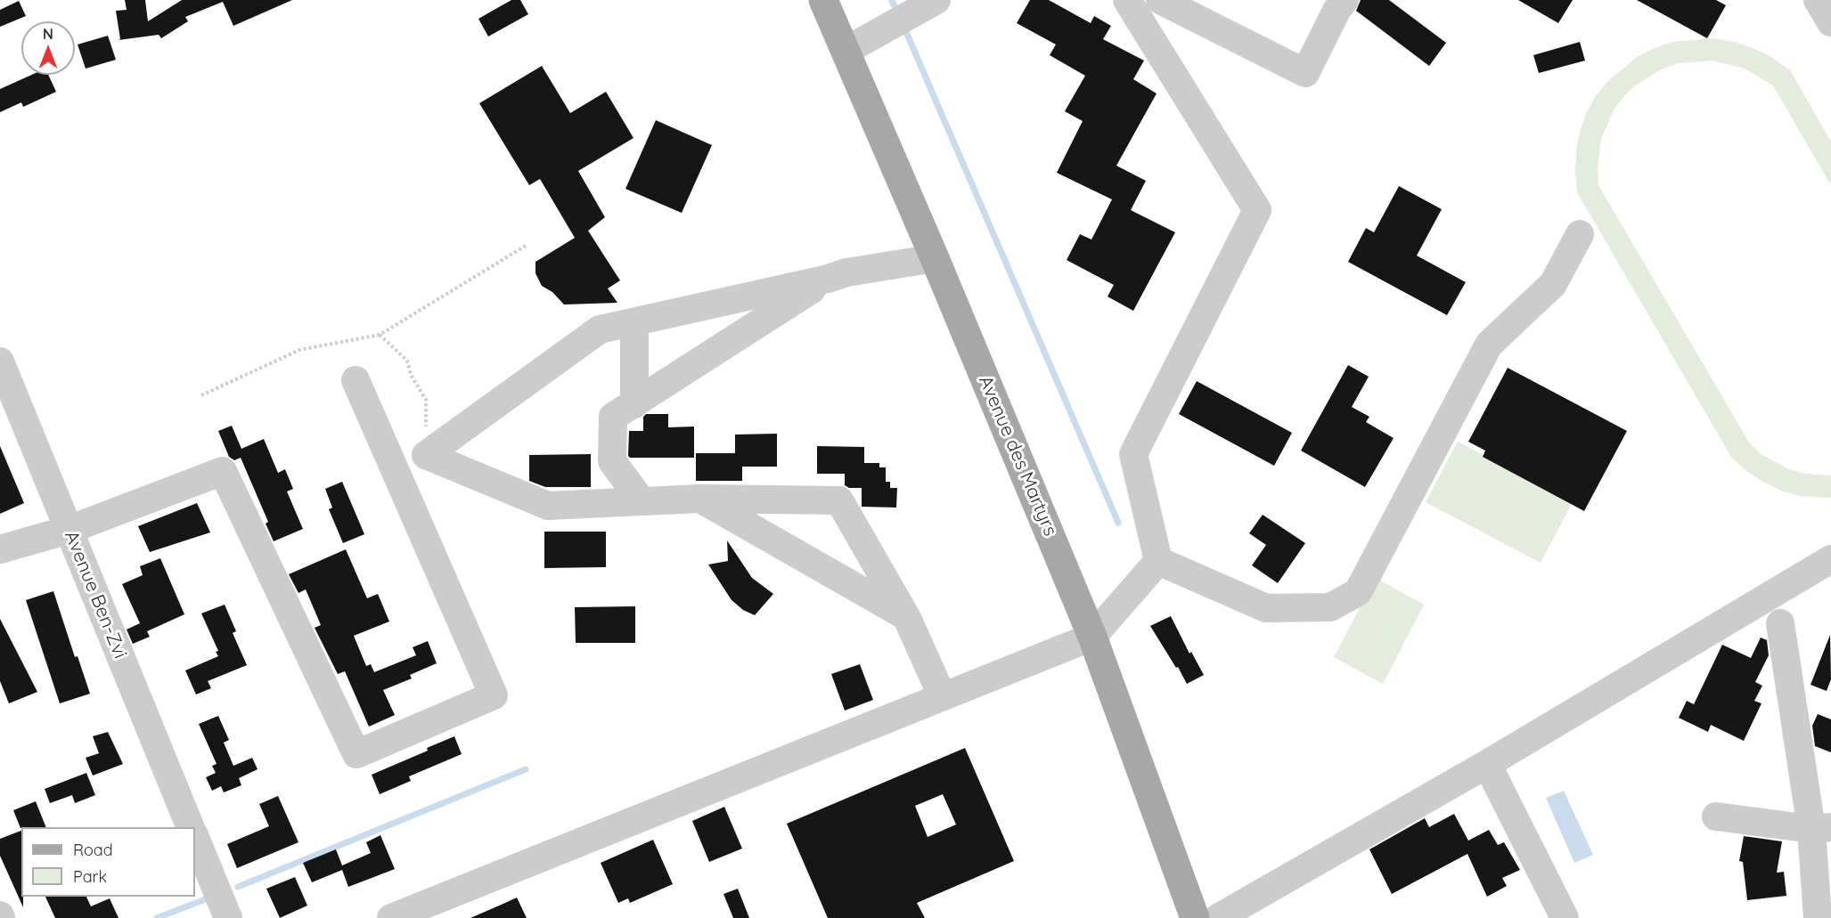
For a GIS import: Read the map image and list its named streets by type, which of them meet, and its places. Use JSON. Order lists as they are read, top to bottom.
{
  "streets": {
    "main road": ["Avenue des Martyrs"],
    "street": ["Avenue Ben-Zvi"]
  },
  "legend": ["Road", "Park"],
  "north": "top"
}
